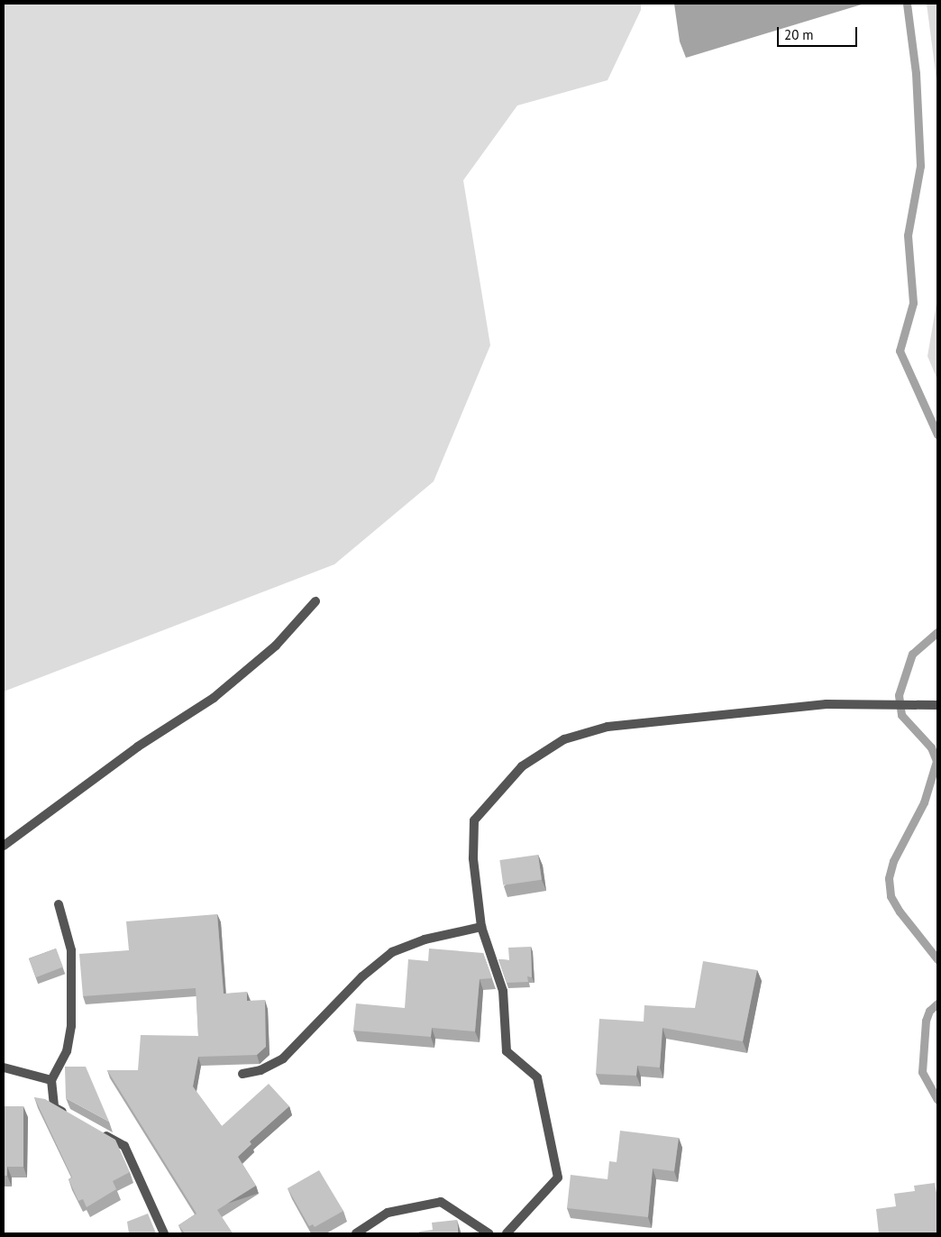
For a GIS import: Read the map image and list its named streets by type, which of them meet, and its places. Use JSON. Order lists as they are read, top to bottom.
{
  "scale_bar": "20 m"
}
